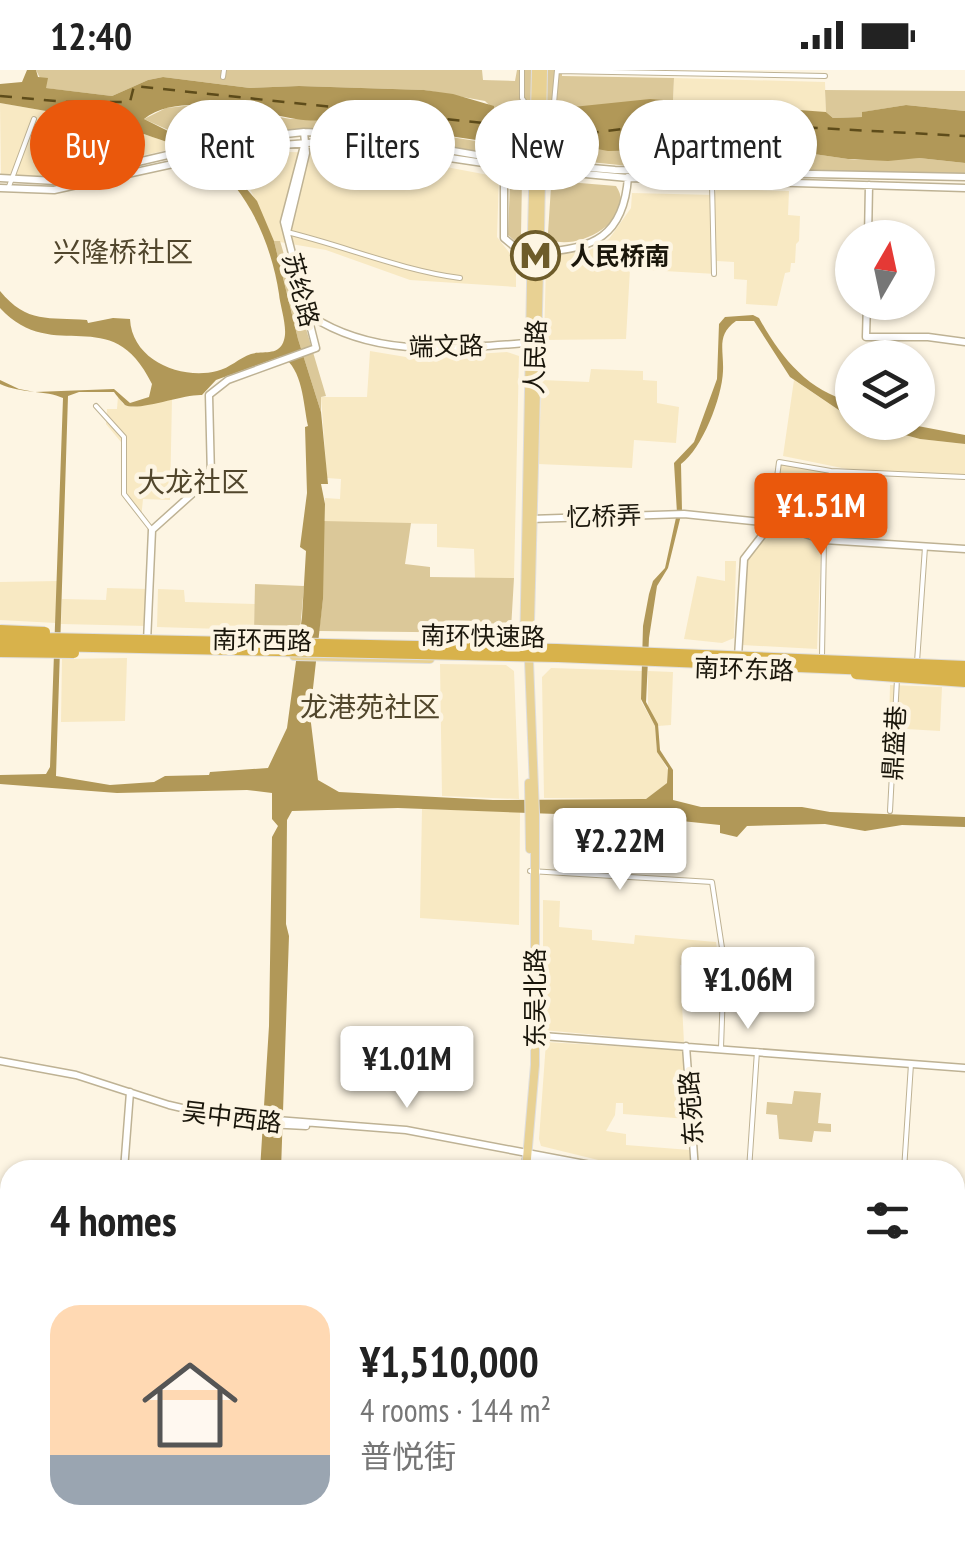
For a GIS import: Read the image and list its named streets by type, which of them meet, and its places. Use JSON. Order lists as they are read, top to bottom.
{
  "streets": {
    "highway": ["南环快速路"],
    "main road": [
      "苏纶路",
      "端文路",
      "人民路",
      "忆桥弄",
      "南环西路",
      "南环东路",
      "东吴北路",
      "东苑路",
      "吴中西路"
    ],
    "street": ["鼎盛巷"]
  },
  "crossings": [
    ["苏纶路", "端文路"],
    ["端文路", "人民路"],
    ["人民路", "忆桥弄"],
    ["人民路", "南环西路"],
    ["人民路", "南环东路"],
    ["人民路", "东吴北路"],
    ["南环快速路", "南环东路"],
    ["南环西路", "南环东路"],
    ["南环西路", "东吴北路"],
    ["南环东路", "鼎盛巷"],
    ["南环东路", "东吴北路"],
    ["东吴北路", "吴中西路"]
  ],
  "districts": ["兴隆桥社区", "大龙社区", "龙港苑社区"],
  "places": {
    "metro station": ["人民桥南"]
  },
  "north": "top",
  "page": {
    "status": "12:40",
    "chip": [
      "Buy",
      "Rent",
      "Filters",
      "New",
      "Apartment"
    ],
    "price": [
      "¥1.51M",
      "¥2.22M",
      "¥1.06M",
      "¥1.01M"
    ],
    "heading": "4 homes",
    "list": [
      {
        "name": "¥1,510,000",
        "note": "4 rooms · 144 m² · 普悦街"
      }
    ]
  }
}
